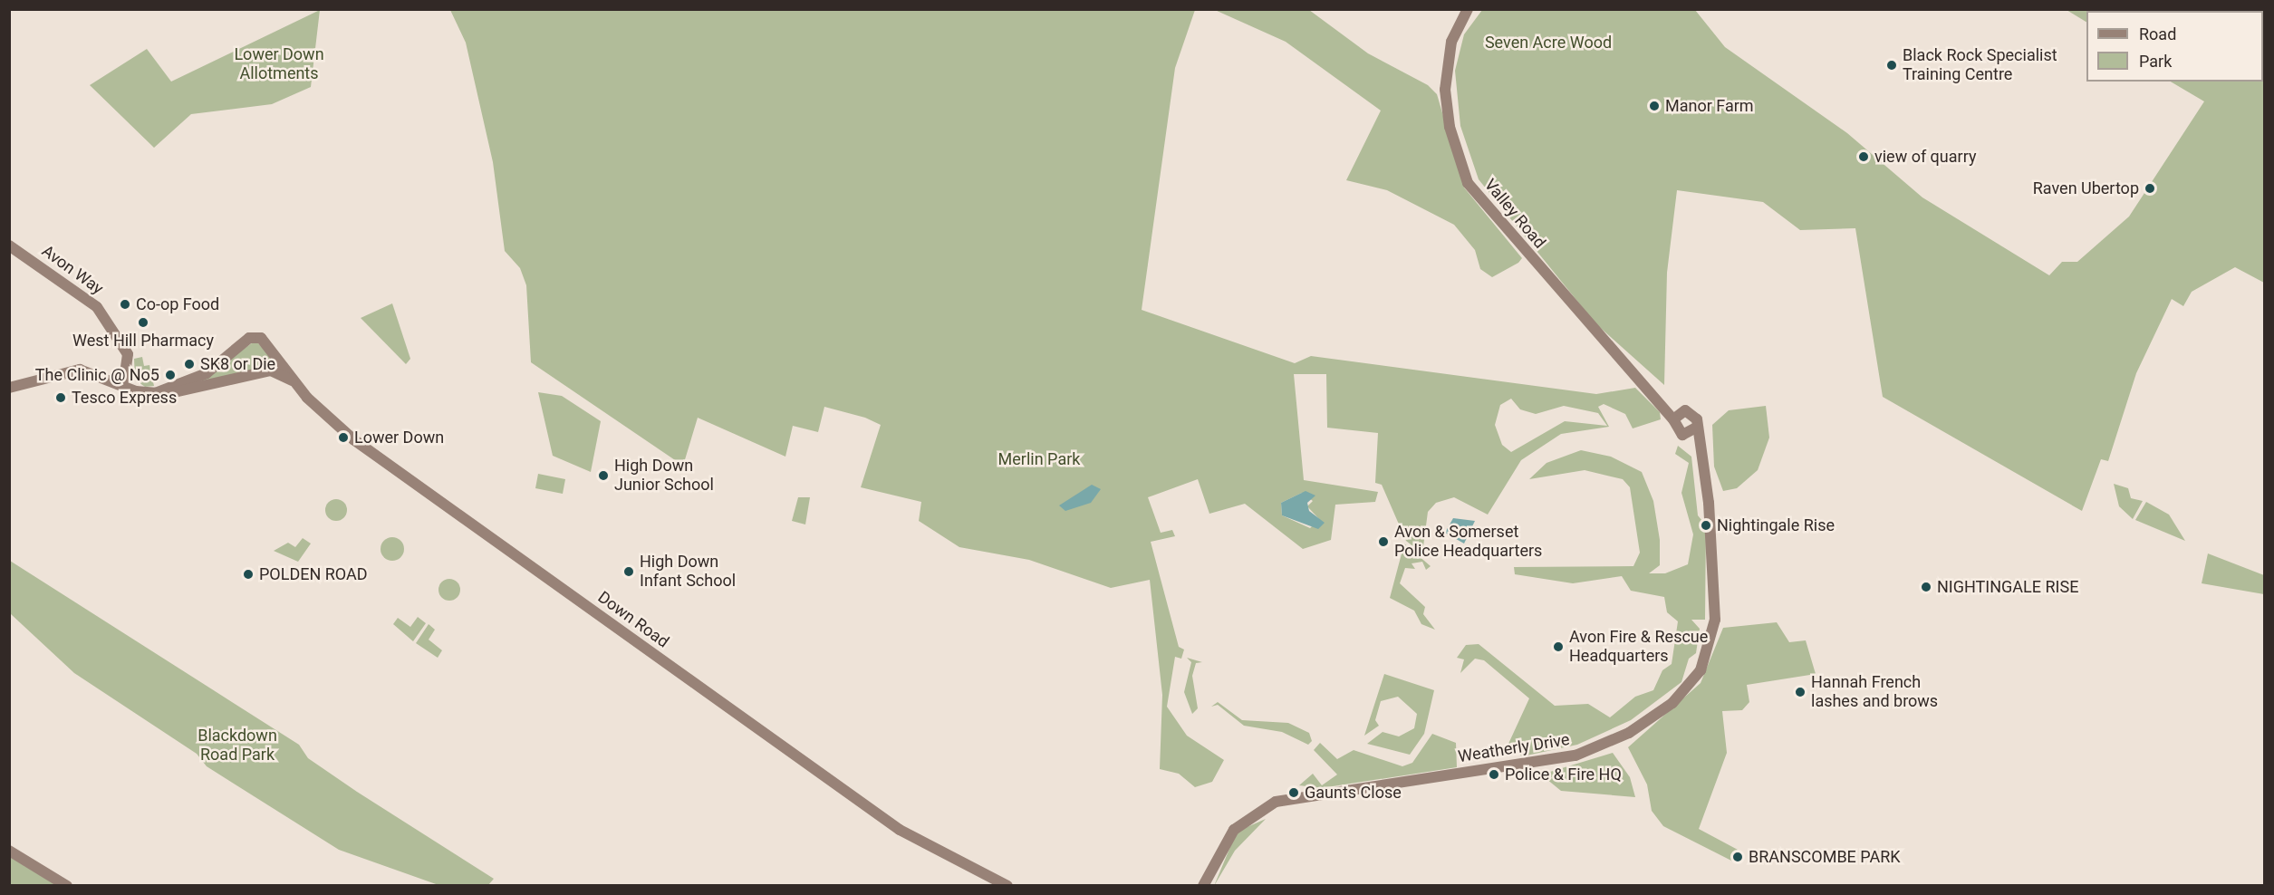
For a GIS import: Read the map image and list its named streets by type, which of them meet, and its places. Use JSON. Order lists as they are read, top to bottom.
{
  "streets": {
    "street": [
      "Valley Road",
      "Avon Way",
      "Down Road",
      "Weatherly Drive"
    ]
  },
  "crossings": [
    ["Valley Road", "Weatherly Drive"]
  ],
  "parks": [
    "Seven Acre Wood",
    "Lower Down Allotments",
    "Merlin Park",
    "Blackdown Road Park"
  ],
  "places": [
    "Black Rock Specialist Training Centre",
    "Manor Farm",
    "view of quarry",
    "Raven Ubertop",
    "Co-op Food",
    "West Hill Pharmacy",
    "SK8 or Die",
    "The Clinic @ No5",
    "Tesco Express",
    "Lower Down",
    "High Down Junior School",
    "Nightingale Rise",
    "Avon & Somerset Police Headquarters",
    "High Down Infant School",
    "POLDEN ROAD",
    "NIGHTINGALE RISE",
    "Avon Fire & Rescue Headquarters",
    "Hannah French lashes and brows",
    "Police & Fire HQ",
    "Gaunts Close",
    "BRANSCOMBE PARK"
  ],
  "legend": ["Road", "Park"]
}
